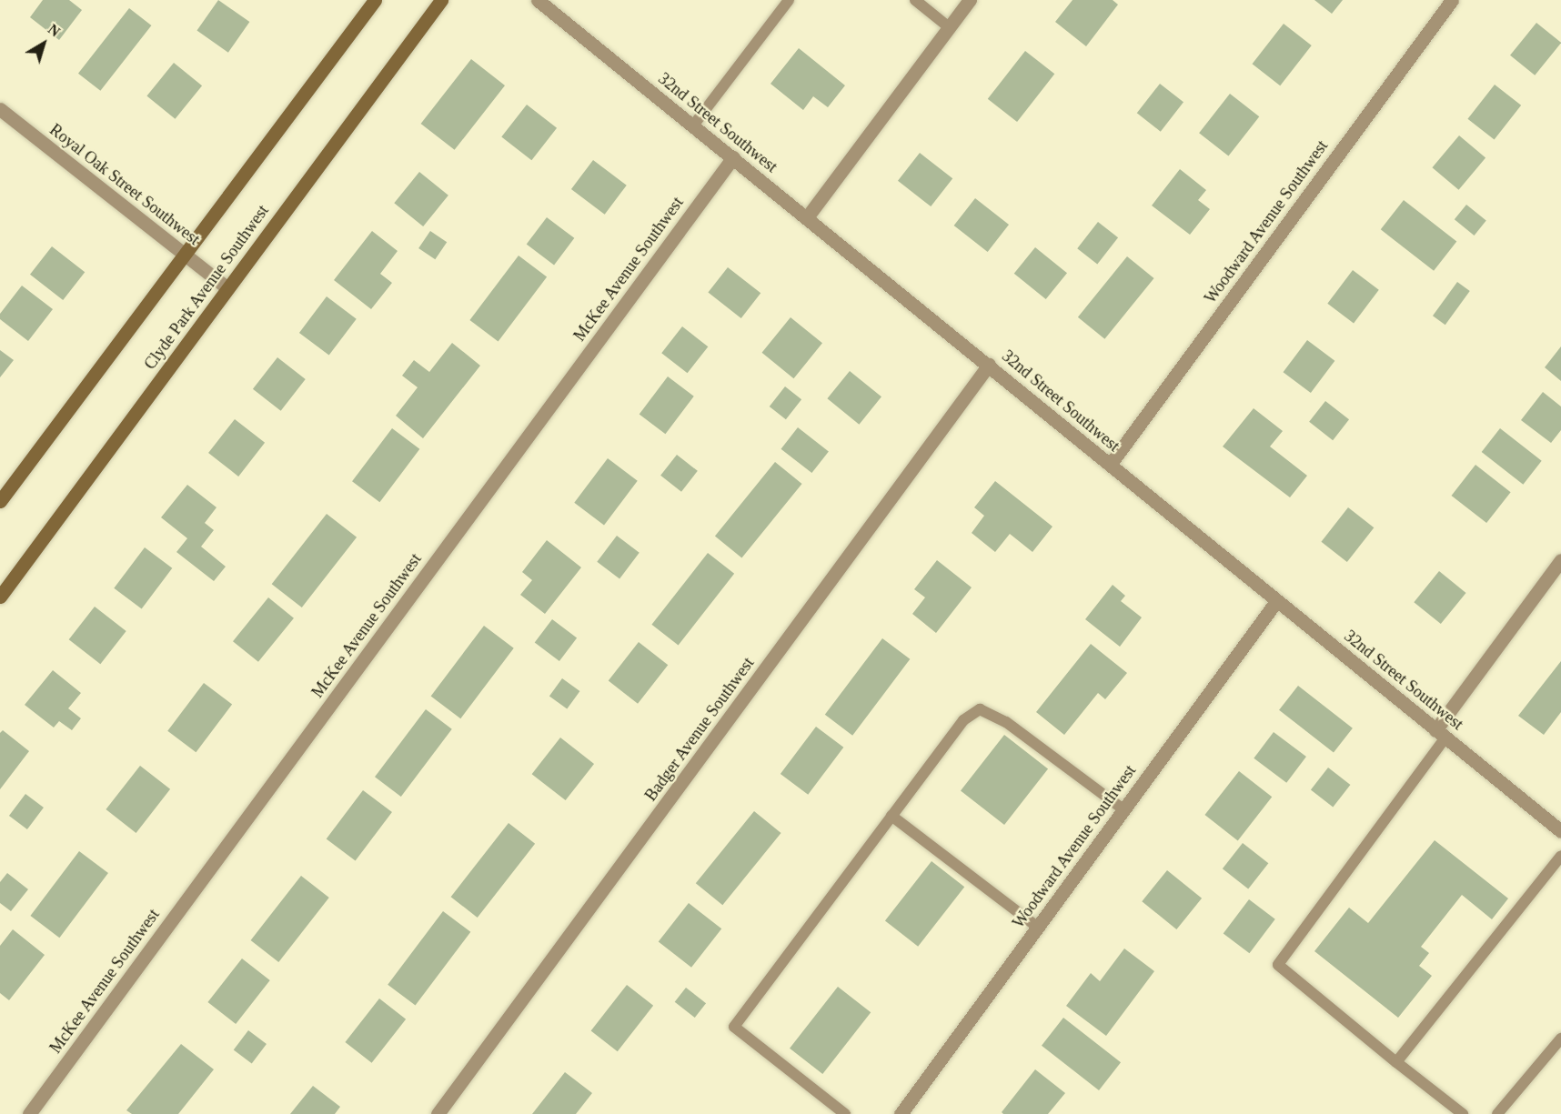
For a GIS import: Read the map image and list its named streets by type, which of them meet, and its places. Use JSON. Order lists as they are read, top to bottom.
{
  "streets": {
    "main road": ["Clyde Park Avenue Southwest"],
    "street": [
      "32nd Street Southwest",
      "Royal Oak Street Southwest",
      "Woodward Avenue Southwest",
      "McKee Avenue Southwest",
      "Badger Avenue Southwest"
    ]
  },
  "crossings": [
    ["32nd Street Southwest", "Woodward Avenue Southwest"],
    ["32nd Street Southwest", "McKee Avenue Southwest"],
    ["32nd Street Southwest", "Badger Avenue Southwest"],
    ["Royal Oak Street Southwest", "Clyde Park Avenue Southwest"]
  ],
  "north": "top right"
}
